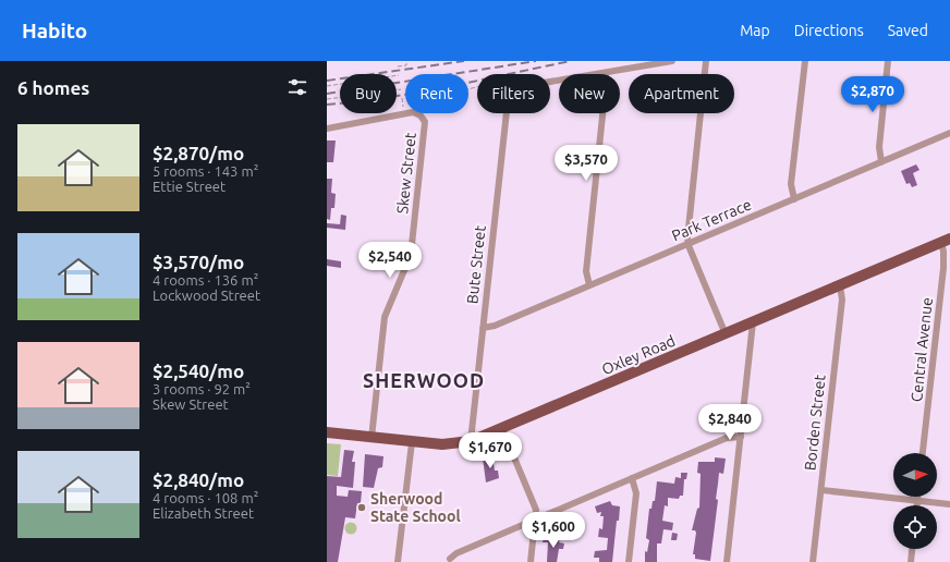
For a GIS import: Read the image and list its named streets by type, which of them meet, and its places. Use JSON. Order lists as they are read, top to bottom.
{
  "streets": {
    "main road": ["Oxley Road"],
    "street": [
      "Skew Street",
      "Park Terrace",
      "Bute Street",
      "Central Avenue",
      "Borden Street"
    ]
  },
  "crossings": [
    ["Skew Street", "Oxley Road"],
    ["Park Terrace", "Bute Street"],
    ["Bute Street", "Oxley Road"],
    ["Central Avenue", "Oxley Road"],
    ["Oxley Road", "Borden Street"]
  ],
  "districts": ["SHERWOOD"],
  "places": ["Sherwood State School"],
  "north": "right",
  "page": {
    "header": "Habito",
    "nav": ["Map", "Directions", "Saved"],
    "heading": "6 homes",
    "chip": [
      "Buy",
      "Rent",
      "Filters",
      "New",
      "Apartment"
    ],
    "price": [
      "$2,870",
      "$3,570",
      "$2,540",
      "$2,840",
      "$1,670",
      "$1,600"
    ],
    "list": [
      {
        "name": "$2,870/mo",
        "note": "5 rooms · 143 m² · Ettie Street"
      },
      {
        "name": "$3,570/mo",
        "note": "4 rooms · 136 m² · Lockwood Street"
      },
      {
        "name": "$2,540/mo",
        "note": "3 rooms · 92 m² · Skew Street"
      },
      {
        "name": "$2,840/mo",
        "note": "4 rooms · 108 m² · Elizabeth Street"
      }
    ]
  }
}
